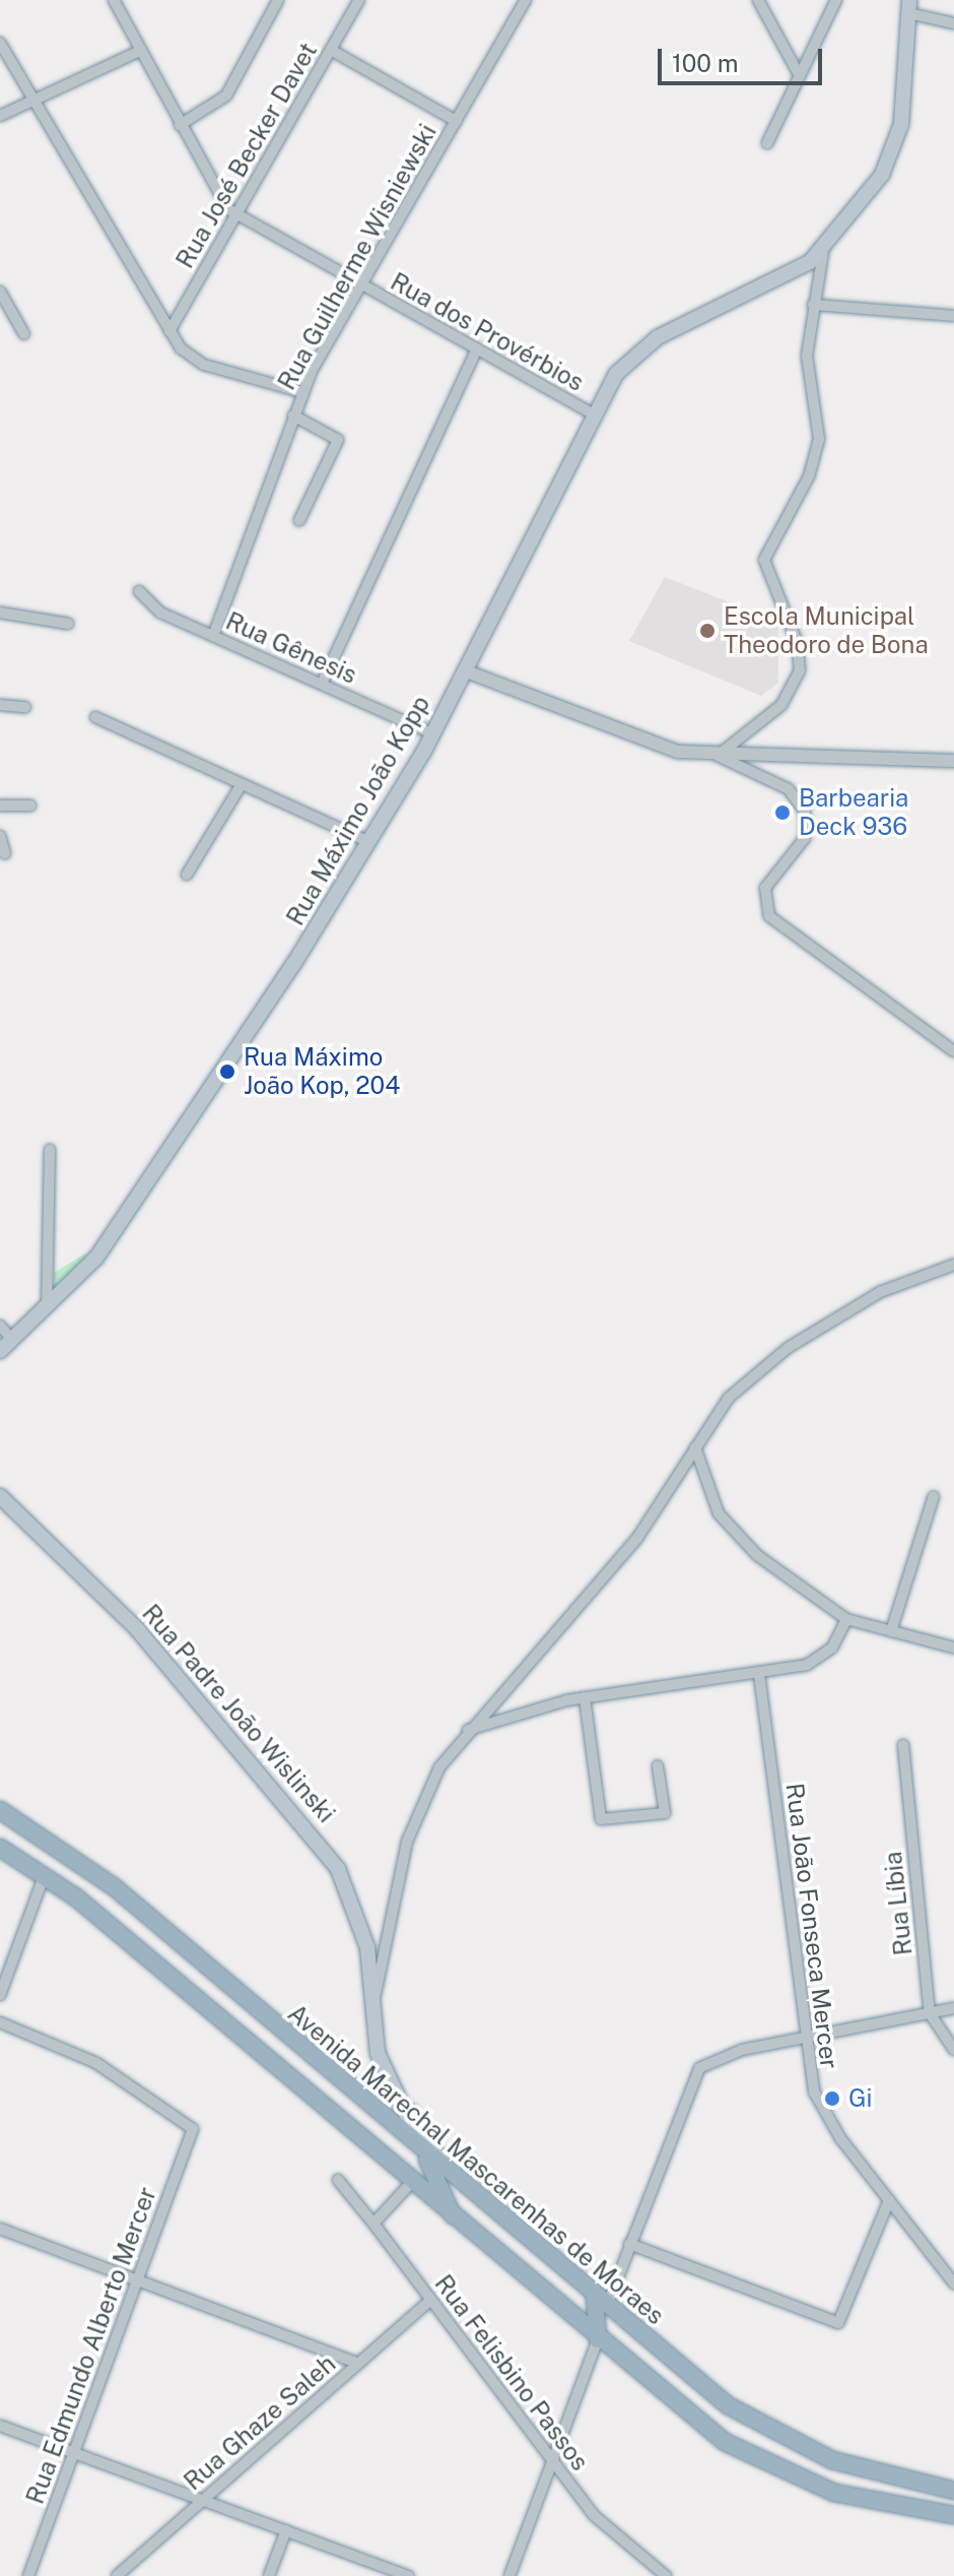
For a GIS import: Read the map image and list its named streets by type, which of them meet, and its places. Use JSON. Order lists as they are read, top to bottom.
{
  "streets": {
    "highway": ["Avenida Marechal Mascarenhas de Moraes"],
    "main road": ["Rua Máximo João Kopp", "Rua Padre João Wislinski"],
    "street": [
      "Rua José Becker Davet",
      "Rua Guilherme Wisniewski",
      "Rua dos Provérbios",
      "Rua Gênesis",
      "Rua Líbia",
      "Rua João Fonseca Mercer",
      "Rua Edmundo Alberto Mercer",
      "Rua Felisbino Passos",
      "Rua Ghaze Saleh"
    ]
  },
  "crossings": [
    ["Rua José Becker Davet", "Rua dos Provérbios"],
    ["Rua Guilherme Wisniewski", "Rua dos Provérbios"],
    ["Rua Guilherme Wisniewski", "Rua Gênesis"],
    ["Rua dos Provérbios", "Rua Máximo João Kopp"],
    ["Rua Gênesis", "Rua Máximo João Kopp"],
    ["Rua Felisbino Passos", "Rua Ghaze Saleh"]
  ],
  "places": [
    "Escola Municipal Theodoro de Bona",
    "Barbearia Deck 936",
    "Rua Máximo João Kop, 204",
    "Gi"
  ],
  "scale_bar": "100 m"
}
